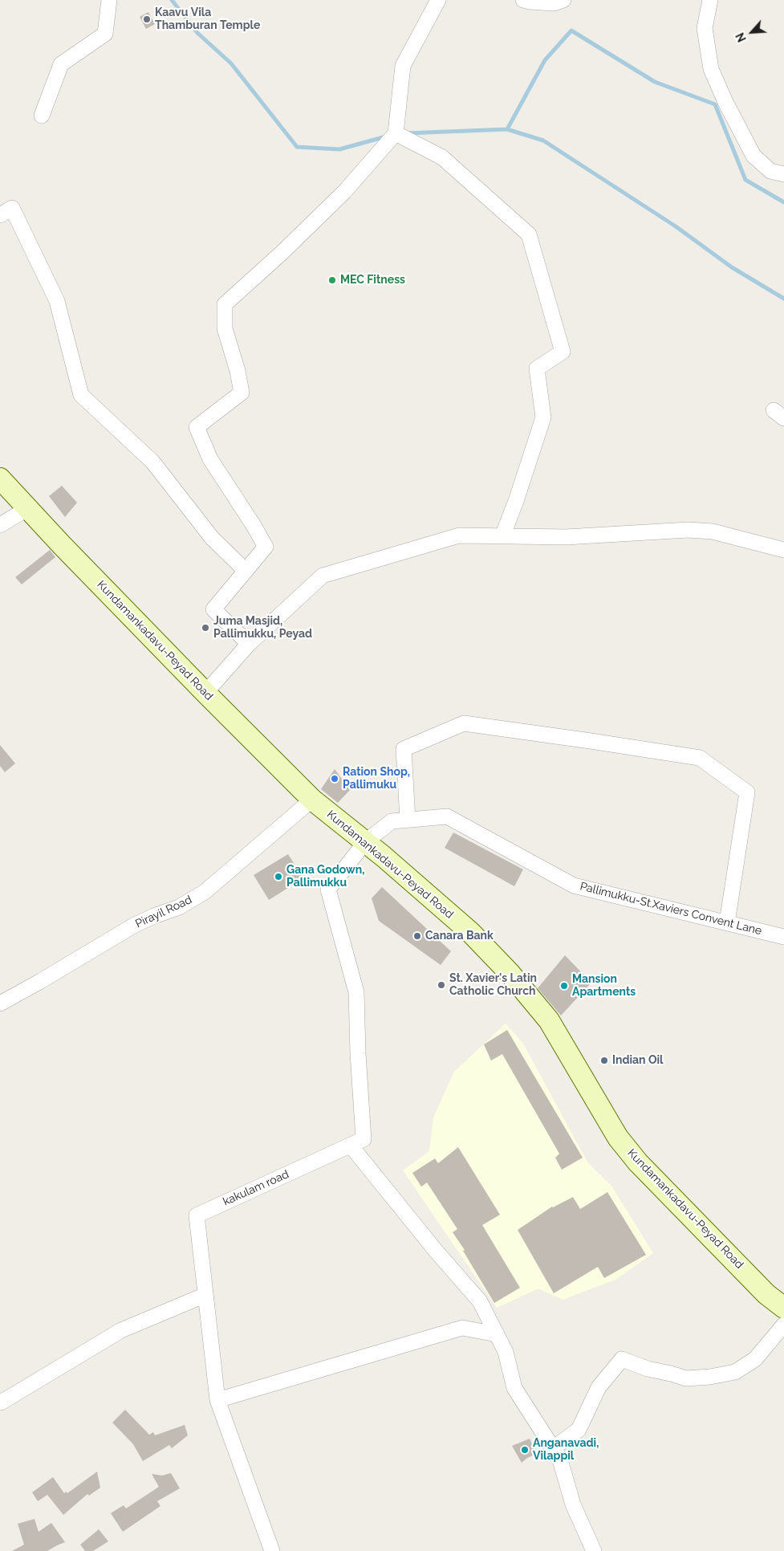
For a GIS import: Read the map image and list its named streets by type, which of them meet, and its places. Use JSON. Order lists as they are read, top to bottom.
{
  "streets": {
    "main road": ["Kundamankadavu-Peyad Road"],
    "street": ["Pallimukku-St.Xaviers Convent Lane", "Pirayil Road", "kakulam road"]
  },
  "crossings": [
    ["Kundamankadavu-Peyad Road", "Pallimukku-St.Xaviers Convent Lane"],
    ["Kundamankadavu-Peyad Road", "Pirayil Road"],
    ["Kundamankadavu-Peyad Road", "kakulam road"],
    ["Pallimukku-St.Xaviers Convent Lane", "kakulam road"]
  ],
  "places": [
    "Kaavu Vila Thamburan Temple",
    "MEC Fitness",
    "Juma Masjid, Pallimukku, Peyad",
    "Ration Shop, Pallimuku",
    "Gana Godown, Pallimukku",
    "Canara Bank",
    "St. Xavier's Latin Catholic Church",
    "Mansion Apartments",
    "Indian Oil",
    "Anganavadi, Vilappil"
  ],
  "north": "bottom left"
}
